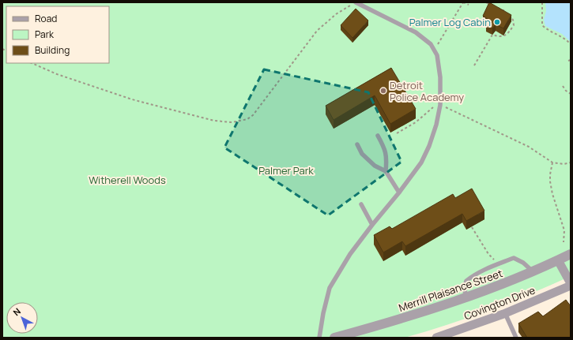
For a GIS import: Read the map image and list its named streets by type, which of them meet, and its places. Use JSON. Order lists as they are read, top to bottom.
{
  "streets": {
    "street": ["Merrill Plaisance Street", "Covington Drive"]
  },
  "parks": ["Palmer Park", "Witherell Woods"],
  "places": ["Palmer Log Cabin", "Detroit Police Academy"],
  "legend": ["Road", "Park", "Building"],
  "north": "top left"
}
